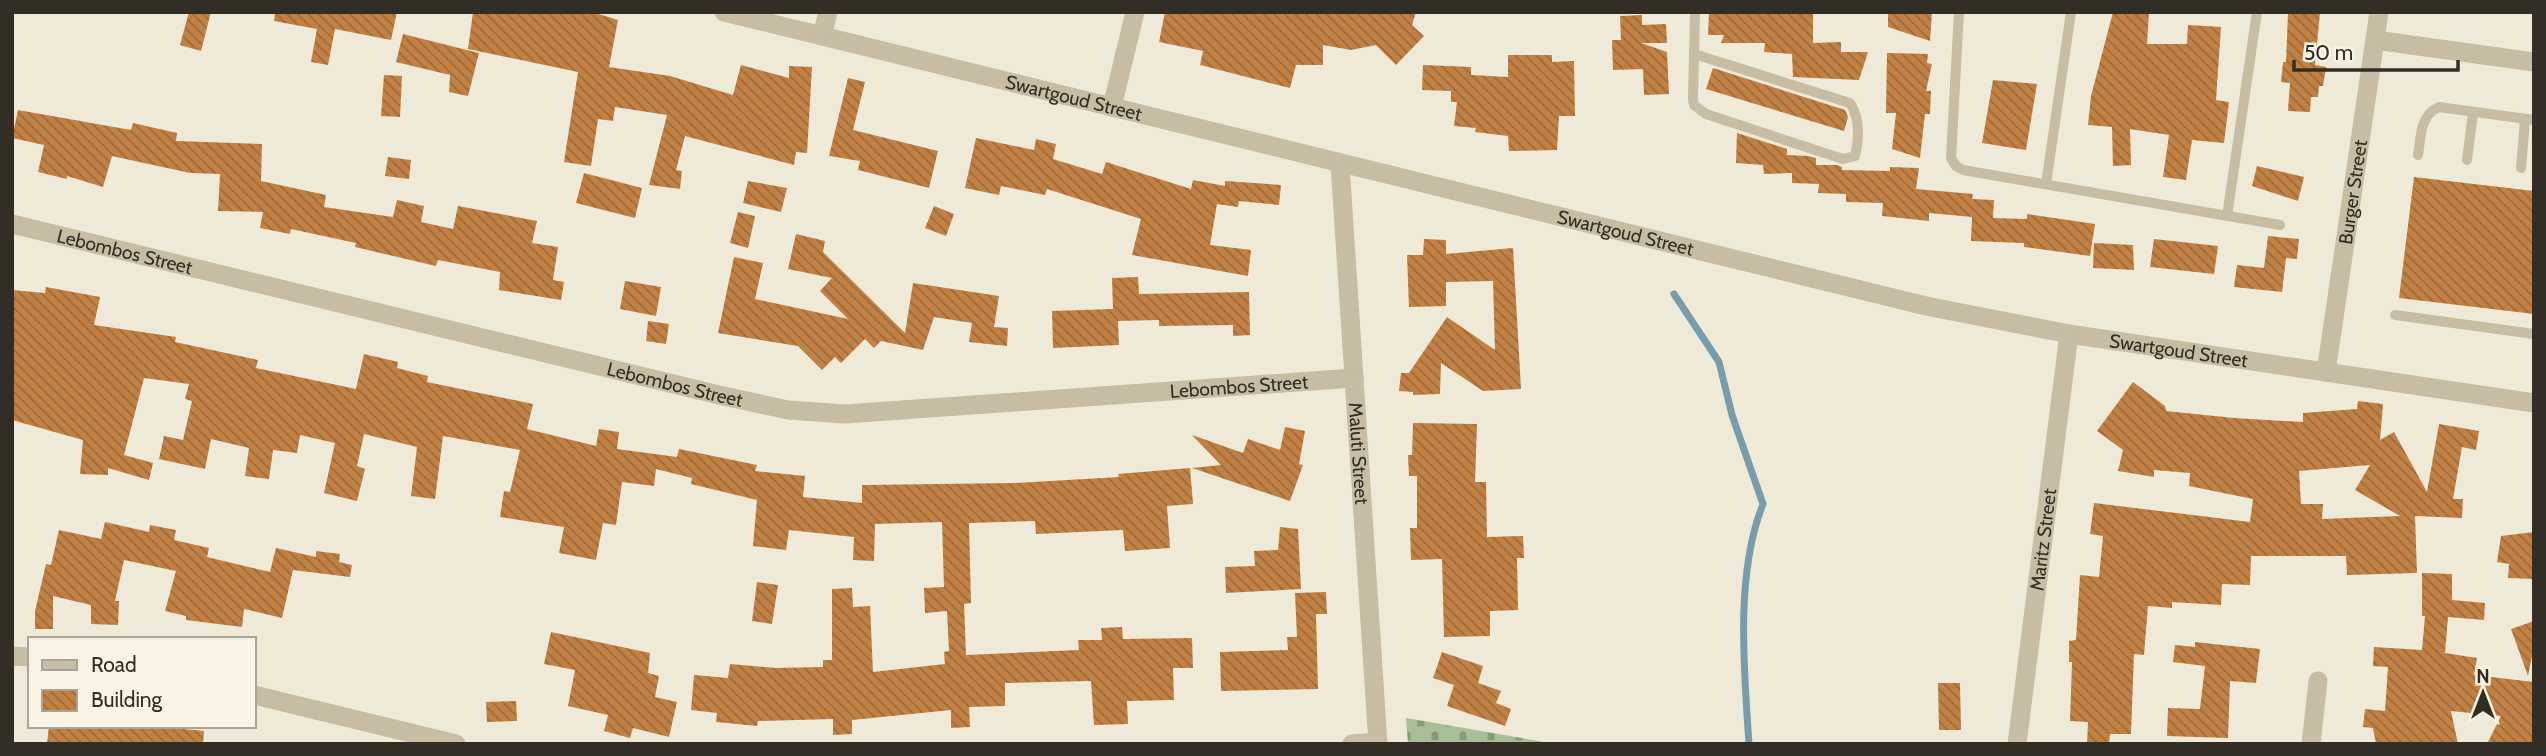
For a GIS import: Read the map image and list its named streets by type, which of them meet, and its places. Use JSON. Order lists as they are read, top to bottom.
{
  "streets": {
    "street": [
      "Swartgoud Street",
      "Burger Street",
      "Lebombos Street",
      "Maluti Street",
      "Maritz Street"
    ]
  },
  "crossings": [
    ["Swartgoud Street", "Burger Street"],
    ["Swartgoud Street", "Maluti Street"],
    ["Swartgoud Street", "Maritz Street"],
    ["Lebombos Street", "Maluti Street"]
  ],
  "legend": ["Road", "Building"],
  "scale_bar": "50 m",
  "north": "top"
}
